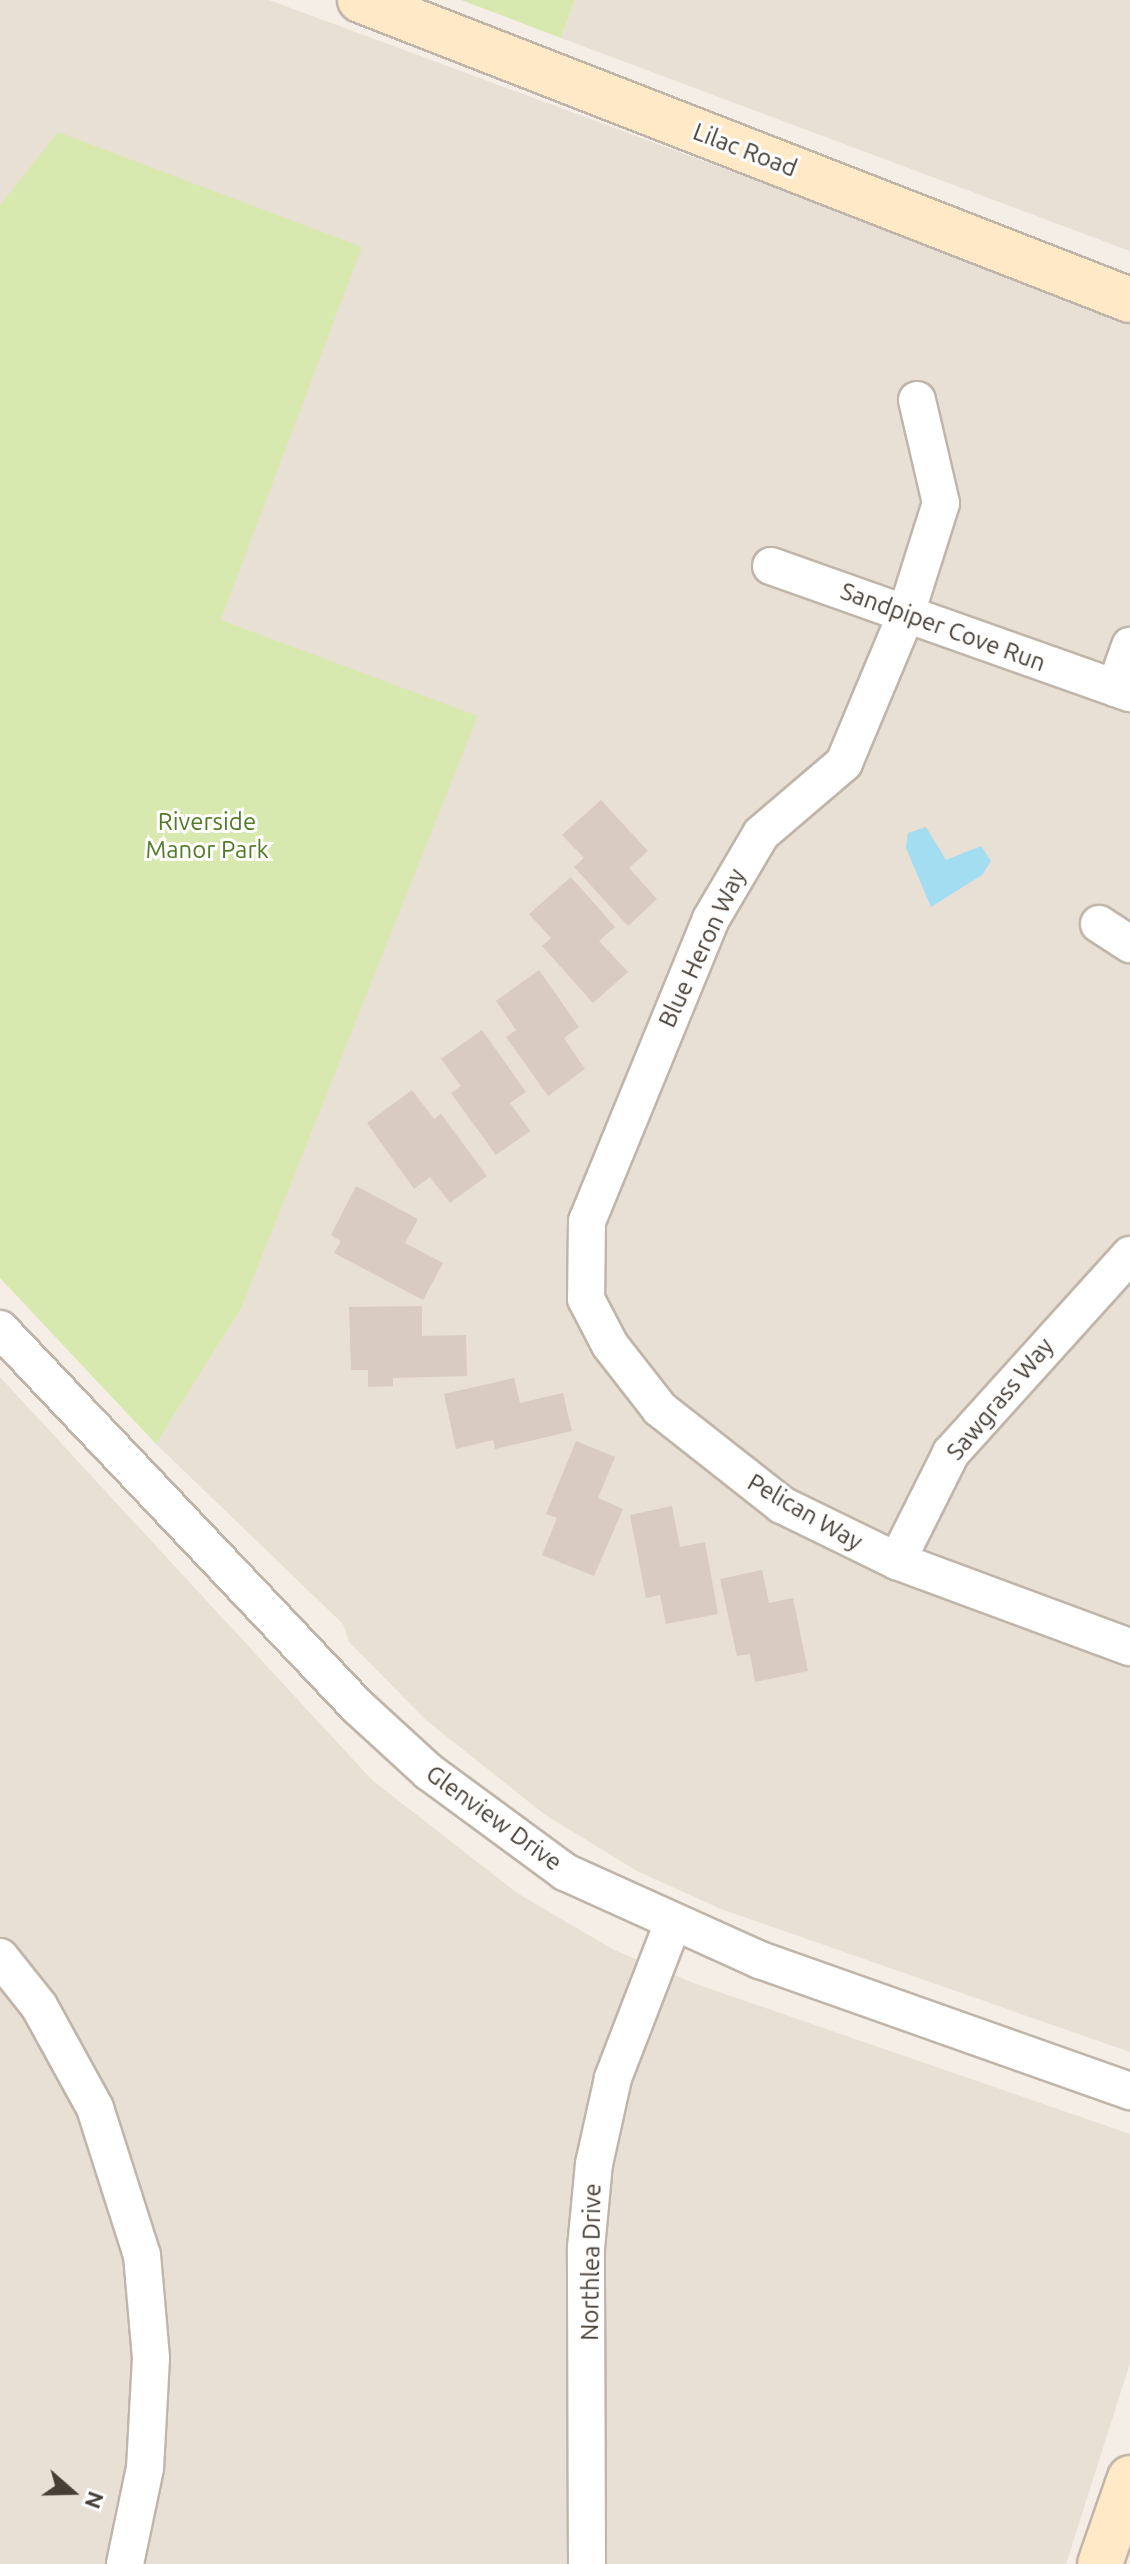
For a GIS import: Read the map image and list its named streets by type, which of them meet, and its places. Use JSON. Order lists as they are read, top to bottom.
{
  "streets": {
    "street": [
      "Lilac Road",
      "Sandpiper Cove Run",
      "Blue Heron Way",
      "Sawgrass Way",
      "Pelican Way",
      "Glenview Drive",
      "Northlea Drive"
    ]
  },
  "crossings": [
    ["Sandpiper Cove Run", "Blue Heron Way"],
    ["Blue Heron Way", "Pelican Way"],
    ["Sawgrass Way", "Pelican Way"],
    ["Glenview Drive", "Northlea Drive"]
  ],
  "parks": ["Riverside Manor Park"],
  "north": "right"
}
